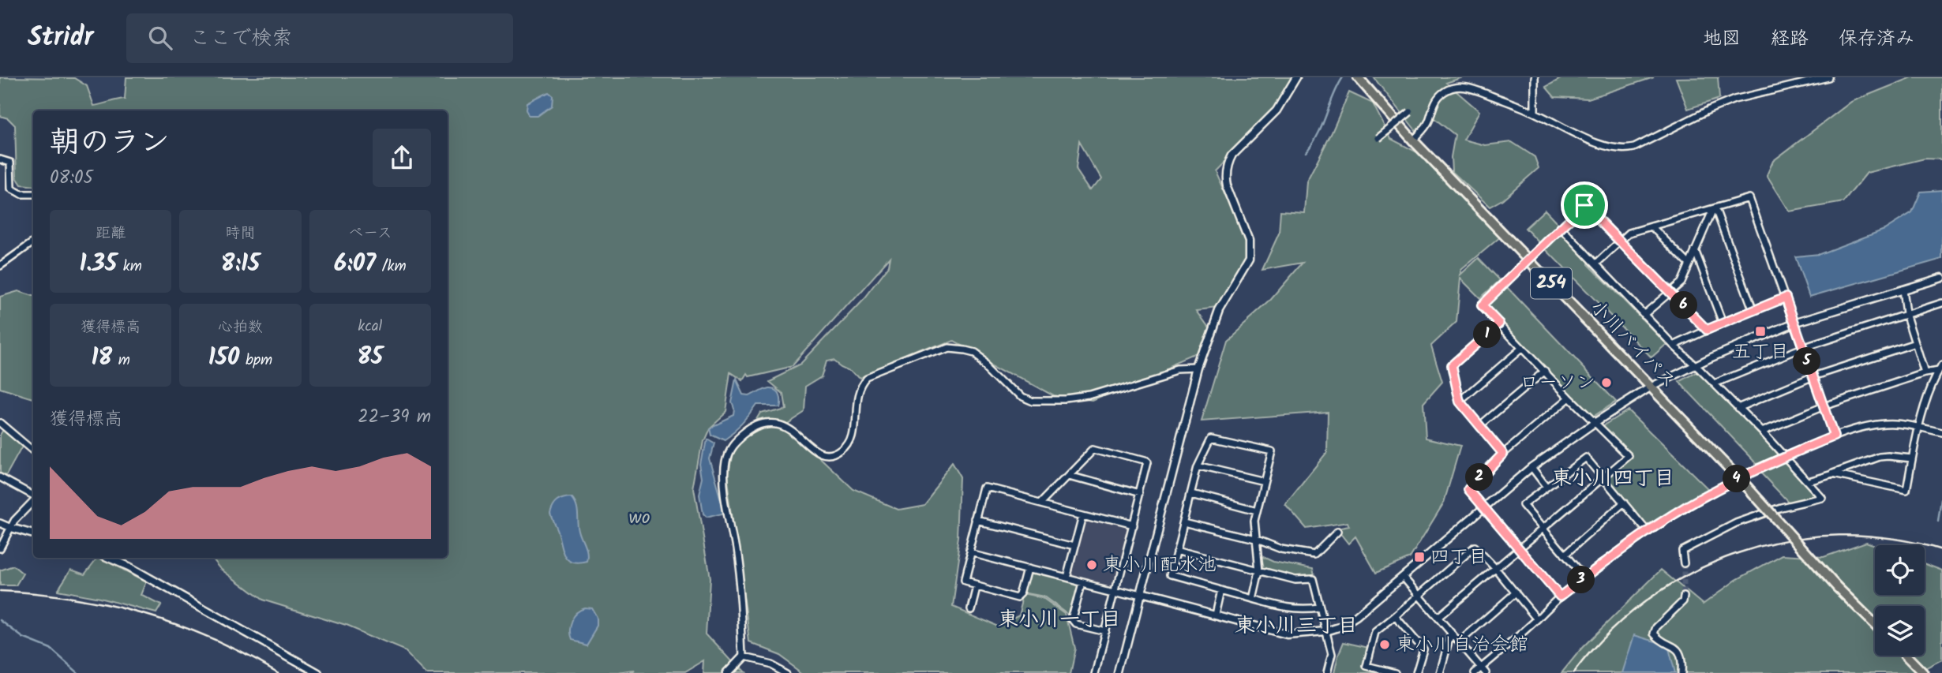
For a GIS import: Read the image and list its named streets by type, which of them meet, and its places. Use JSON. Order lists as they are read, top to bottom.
{
  "streets": {
    "highway": ["254", "小川バイパス"]
  },
  "districts": ["東小川四丁目", "東小川一丁目", "東小川三丁目"],
  "parks": ["wo"],
  "places": {
    "transit": ["五丁目", "四丁目"],
    "other": ["ローソン", "東小川配水池", "東小川自治会館"]
  },
  "page": {
    "header": "Stridr",
    "search": "ここで検索",
    "nav": ["地図", "経路", "保存済み"],
    "heading": ["朝のラン", "08:05"],
    "stats": [
      ["距離", "1.35 km"],
      ["時間", "8:15"],
      ["ペース", "6:07 /km"],
      ["獲得標高", "18 m"],
      ["心拍数", "150 bpm"],
      ["kcal", "85"]
    ],
    "pins": [
      "6",
      "1",
      "5",
      "2",
      "4",
      "3"
    ],
    "chart": ["獲得標高", "22–39 m"]
  }
}
